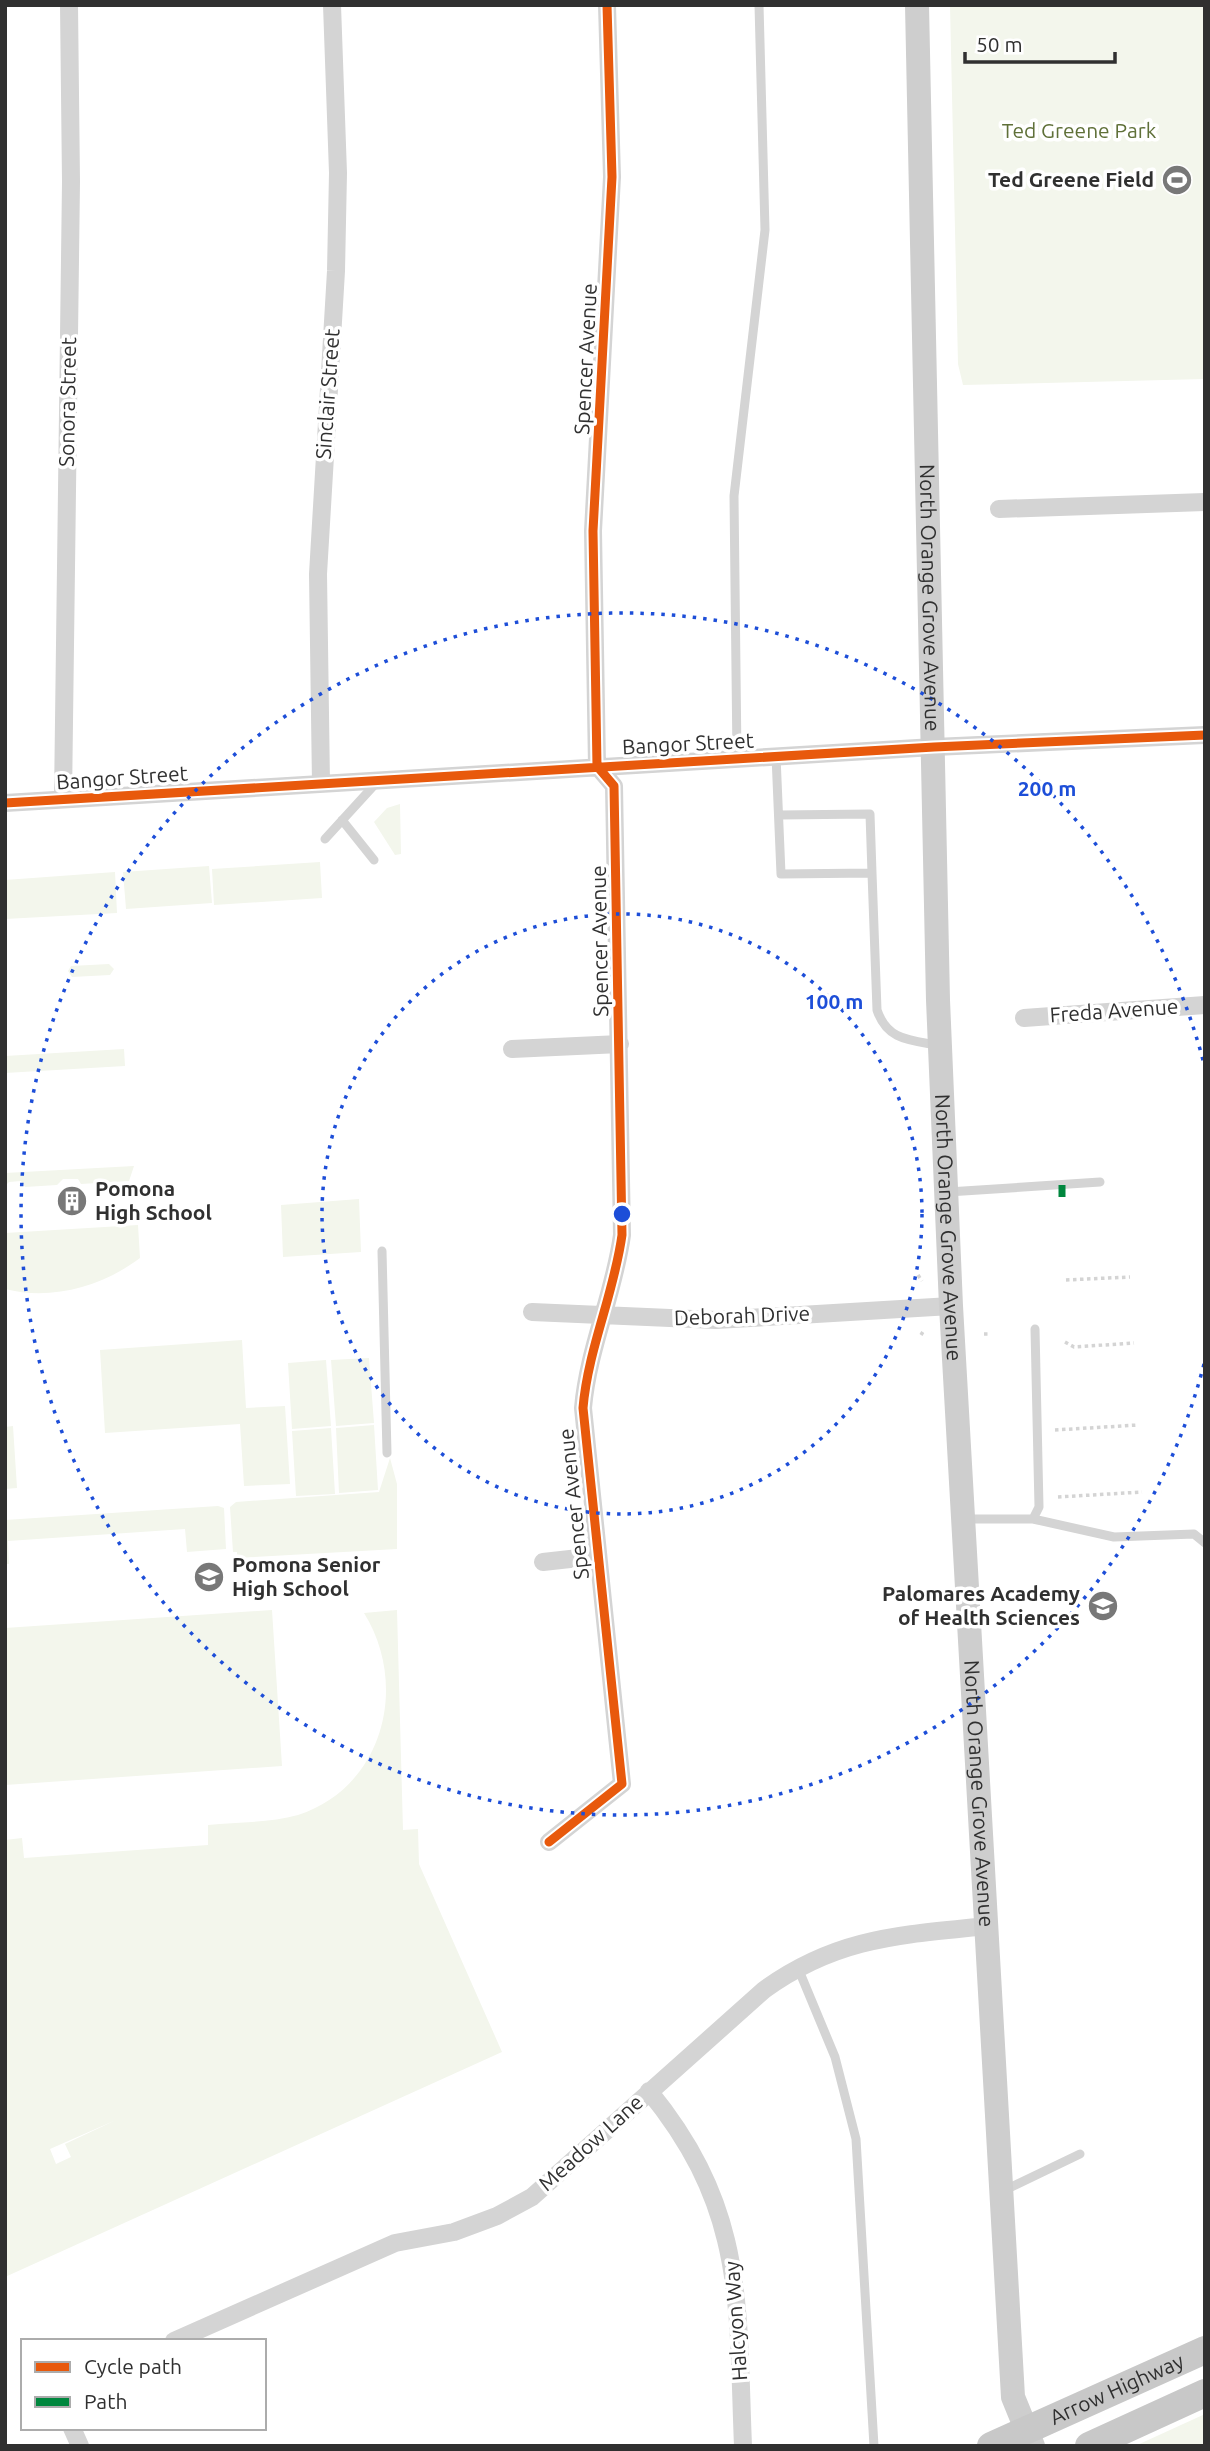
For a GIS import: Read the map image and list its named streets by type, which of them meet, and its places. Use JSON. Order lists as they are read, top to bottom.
{
  "streets": {
    "main road": ["North Orange Grove Avenue", "Arrow Highway"],
    "street": [
      "Spencer Avenue",
      "Sinclair Street",
      "Sonora Street",
      "Bangor Street",
      "Freda Avenue",
      "Deborah Drive",
      "Meadow Lane",
      "Halcyon Way"
    ]
  },
  "crossings": [
    ["Spencer Avenue", "Bangor Street"],
    ["Spencer Avenue", "Deborah Drive"],
    ["Sinclair Street", "Bangor Street"],
    ["Sonora Street", "Bangor Street"],
    ["North Orange Grove Avenue", "Bangor Street"],
    ["North Orange Grove Avenue", "Deborah Drive"],
    ["North Orange Grove Avenue", "Meadow Lane"],
    ["North Orange Grove Avenue", "Arrow Highway"],
    ["Meadow Lane", "Halcyon Way"]
  ],
  "parks": ["Ted Greene Park"],
  "places": {
    "sports": ["Ted Greene Field"],
    "building": ["Pomona High School"],
    "school or university": ["Pomona Senior High School", "Palomares Academy of Health Sciences"]
  },
  "legend": ["Cycle path", "Path"],
  "scale_bar": "50 m",
  "rings": ["200 m", "100 m"]
}
